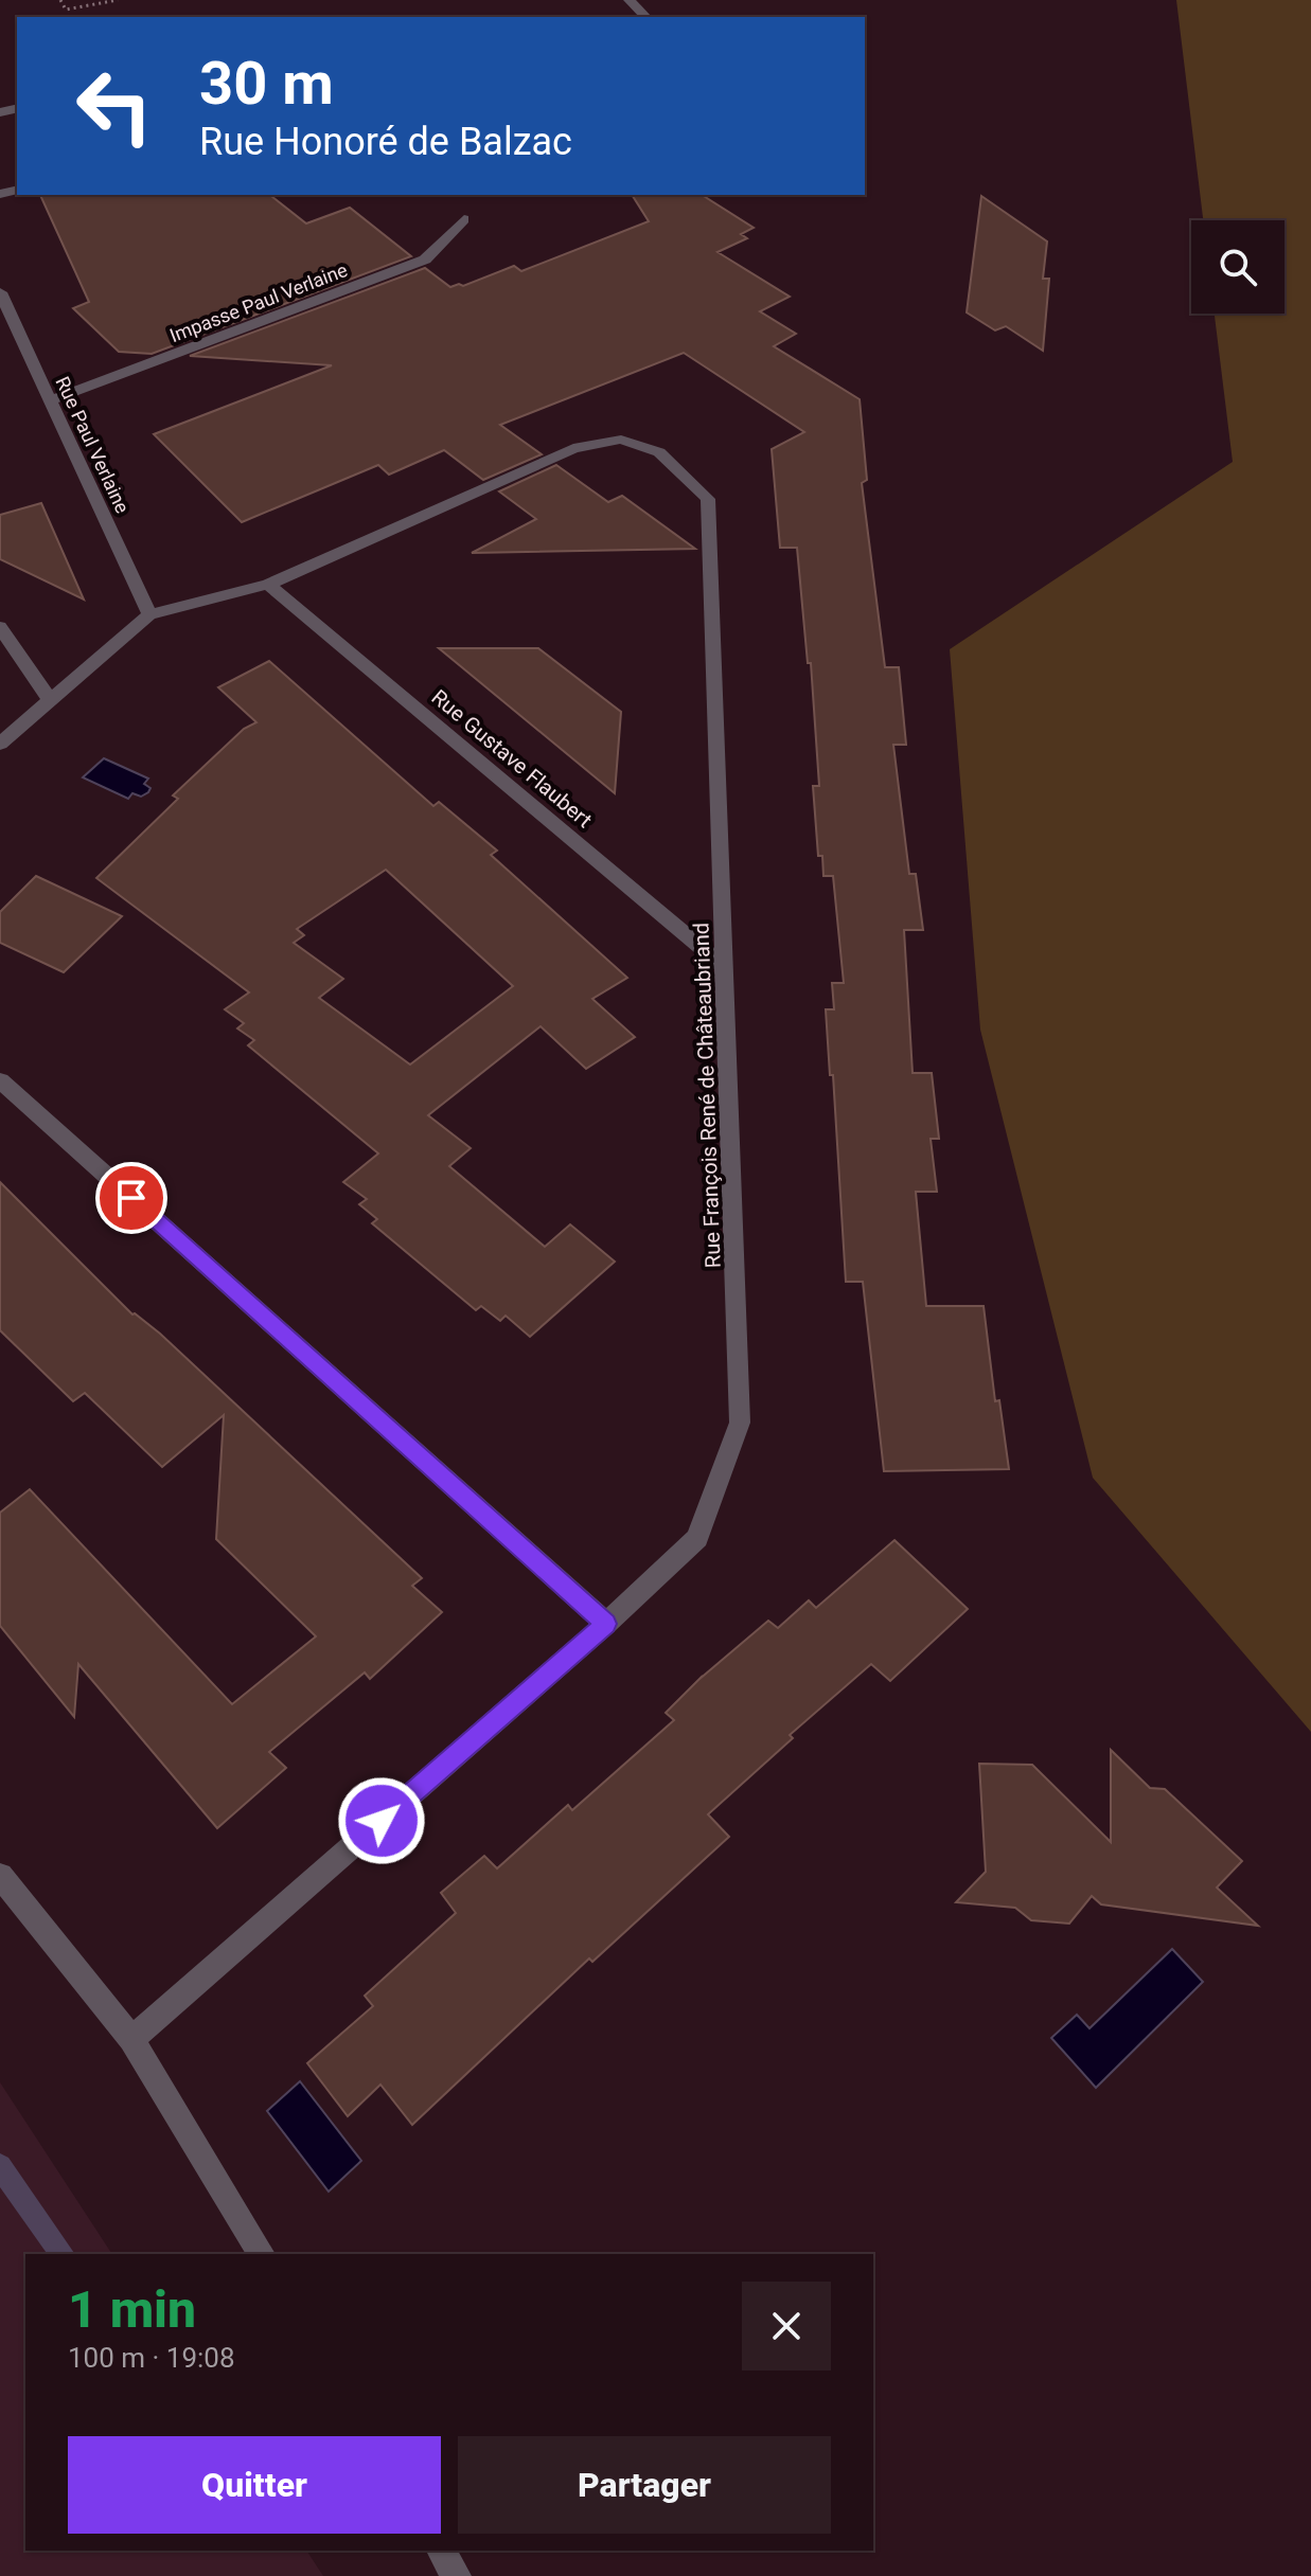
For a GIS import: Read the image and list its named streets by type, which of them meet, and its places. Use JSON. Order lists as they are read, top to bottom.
{
  "streets": {
    "street": [
      "Impasse Paul Verlaine",
      "Rue Paul Verlaine",
      "Rue Gustave Flaubert",
      "Rue François René de Châteaubriand"
    ]
  },
  "crossings": [
    ["Impasse Paul Verlaine", "Rue Paul Verlaine"],
    ["Rue Paul Verlaine", "Rue François René de Châteaubriand"],
    ["Rue Gustave Flaubert", "Rue François René de Châteaubriand"]
  ],
  "page": {
    "turn": ["30 m", "Rue Honoré de Balzac"],
    "heading": ["1 min", "100 m · 19:08"],
    "buttons": ["Quitter", "Partager"]
  }
}
